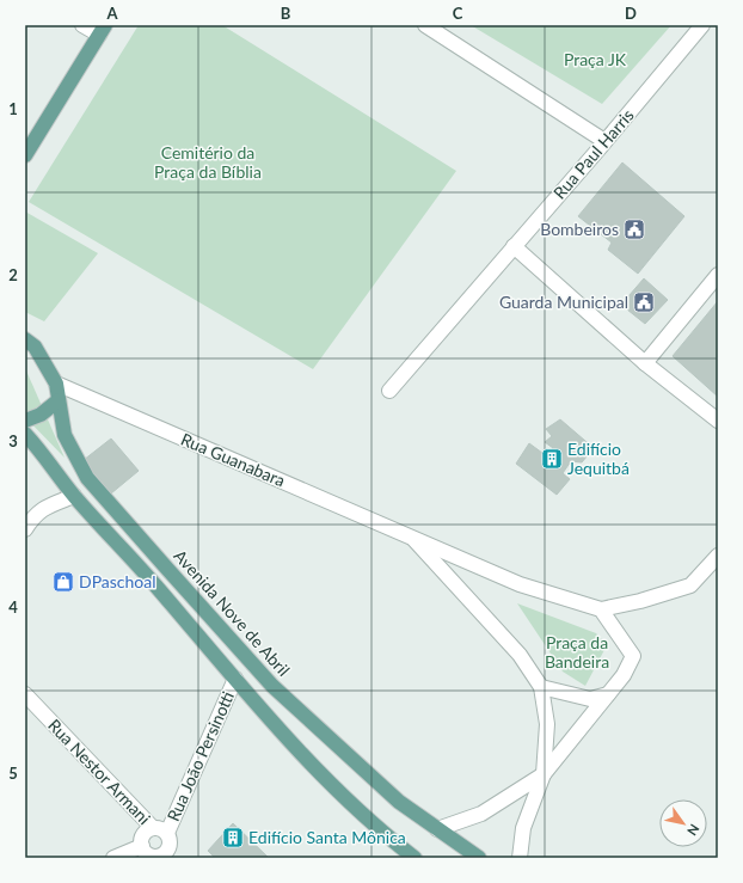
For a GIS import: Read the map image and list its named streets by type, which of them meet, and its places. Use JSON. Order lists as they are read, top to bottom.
{
  "streets": {
    "main road": ["Avenida Nove de Abril"],
    "street": [
      "Rua Paul Harris",
      "Rua Guanabara",
      "Rua João Persinotti",
      "Rua Nestor Armani"
    ]
  },
  "crossings": [
    ["Rua Guanabara", "Avenida Nove de Abril"],
    ["Rua João Persinotti", "Rua Nestor Armani"]
  ],
  "parks": ["Praça JK", "Cemitério da Praça da Bíblia", "Praça da Bandeira"],
  "places": {
    "public building": ["Bombeiros", "Guarda Municipal"],
    "building": ["Edifício Jequitbá", "Edifício Santa Mônica"],
    "shop": ["DPaschoal"]
  },
  "north": "bottom right",
  "grid": {
    "columns": [
      "A",
      "B",
      "C",
      "D"
    ],
    "rows": [
      "1",
      "2",
      "3",
      "4",
      "5"
    ]
  }
}
